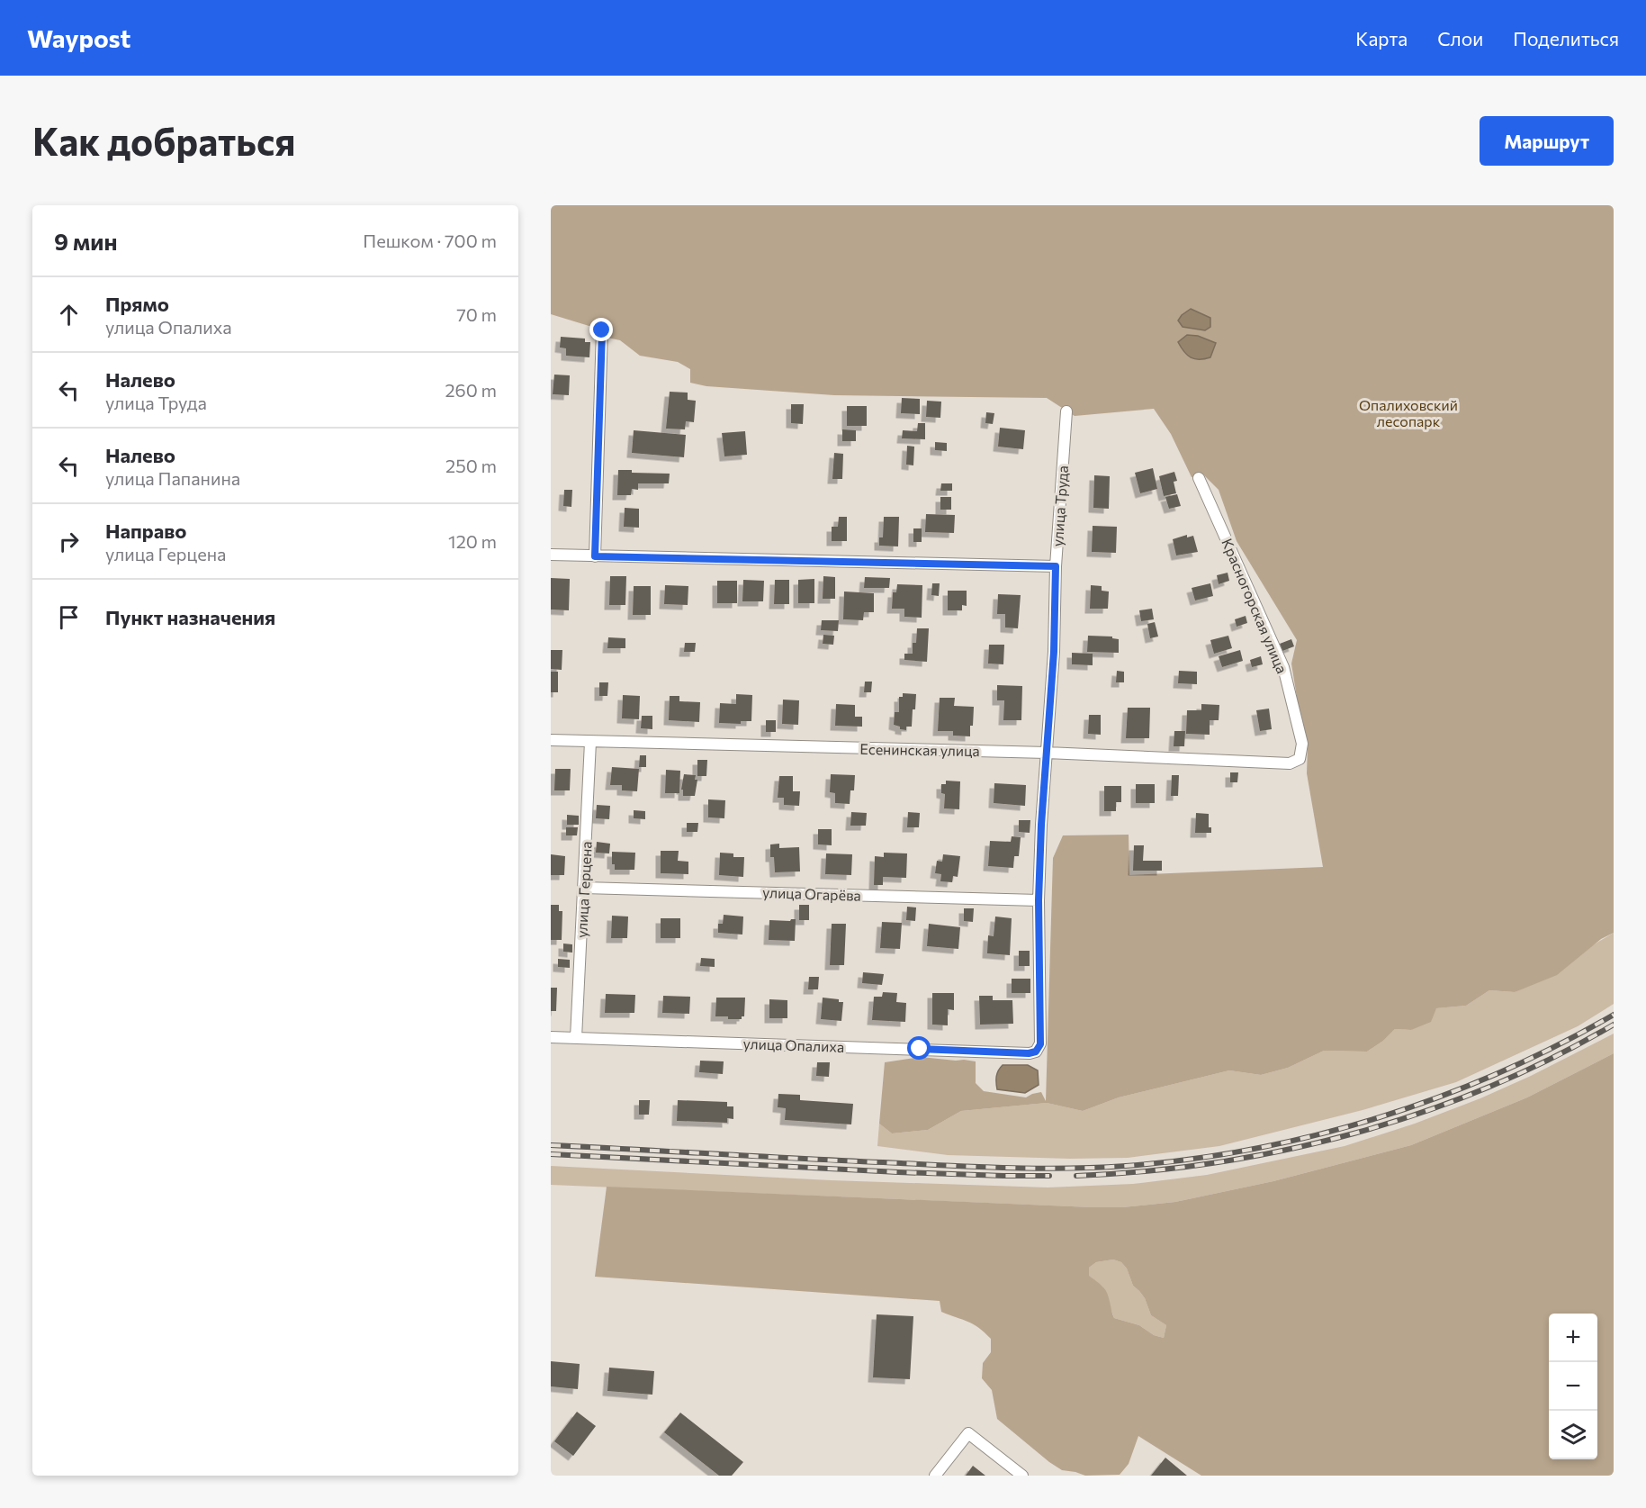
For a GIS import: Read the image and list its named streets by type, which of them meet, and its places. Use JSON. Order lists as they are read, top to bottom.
{
  "streets": {
    "street": [
      "улица Труда",
      "Красногорская улица",
      "Есенинская улица",
      "улица Герцена",
      "улица Огарёва",
      "улица Опалиха"
    ]
  },
  "crossings": [
    ["улица Труда", "Есенинская улица"],
    ["улица Труда", "улица Огарёва"],
    ["улица Труда", "улица Опалиха"],
    ["Красногорская улица", "Есенинская улица"],
    ["Есенинская улица", "улица Герцена"],
    ["улица Герцена", "улица Огарёва"],
    ["улица Герцена", "улица Опалиха"]
  ],
  "parks": ["Опалиховский лесопарк"],
  "page": {
    "header": "Waypost",
    "nav": ["Карта", "Слои", "Поделиться"],
    "buttons": "Маршрут",
    "title": "Как добраться",
    "heading": ["9 мин", "Пешком · 700 m"],
    "list": [
      ["Прямо", "улица Опалиха", "70 m"],
      ["Налево", "улица Труда", "260 m"],
      ["Налево", "улица Папанина", "250 m"],
      ["Направо", "улица Герцена", "120 m"],
      "Пункт назначения"
    ],
    "map_buttons": ["+", "−"]
  }
}
